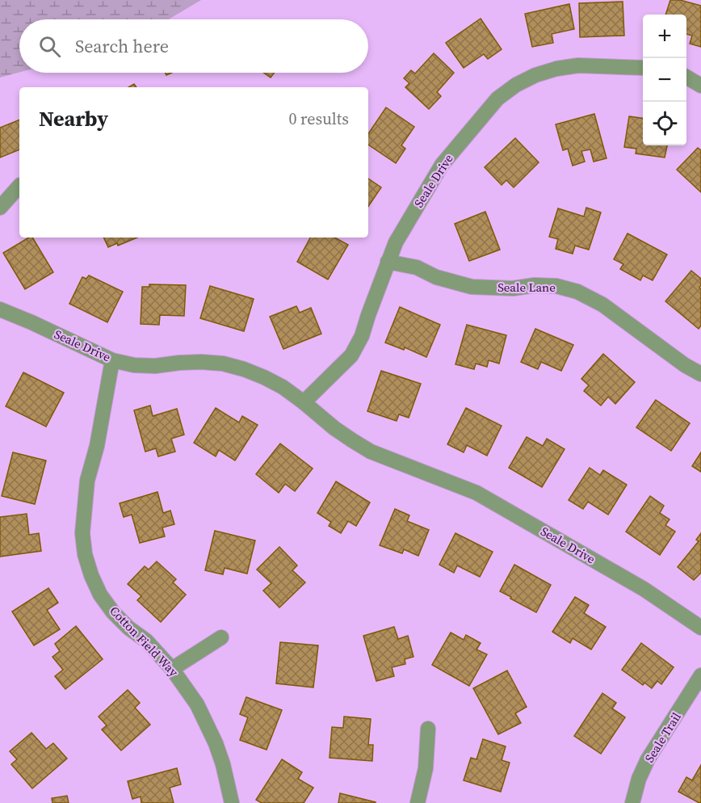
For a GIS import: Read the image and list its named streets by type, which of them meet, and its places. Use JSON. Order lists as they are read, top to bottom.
{
  "streets": {
    "street": [
      "Seale Drive",
      "Seale Lane",
      "Cotton Field Way",
      "Seale Trail"
    ]
  },
  "crossings": [
    ["Seale Drive", "Seale Lane"],
    ["Seale Drive", "Cotton Field Way"]
  ],
  "page": {
    "map_buttons": ["+", "−"],
    "search": "Search here",
    "heading": ["Nearby", "0 results"]
  }
}
